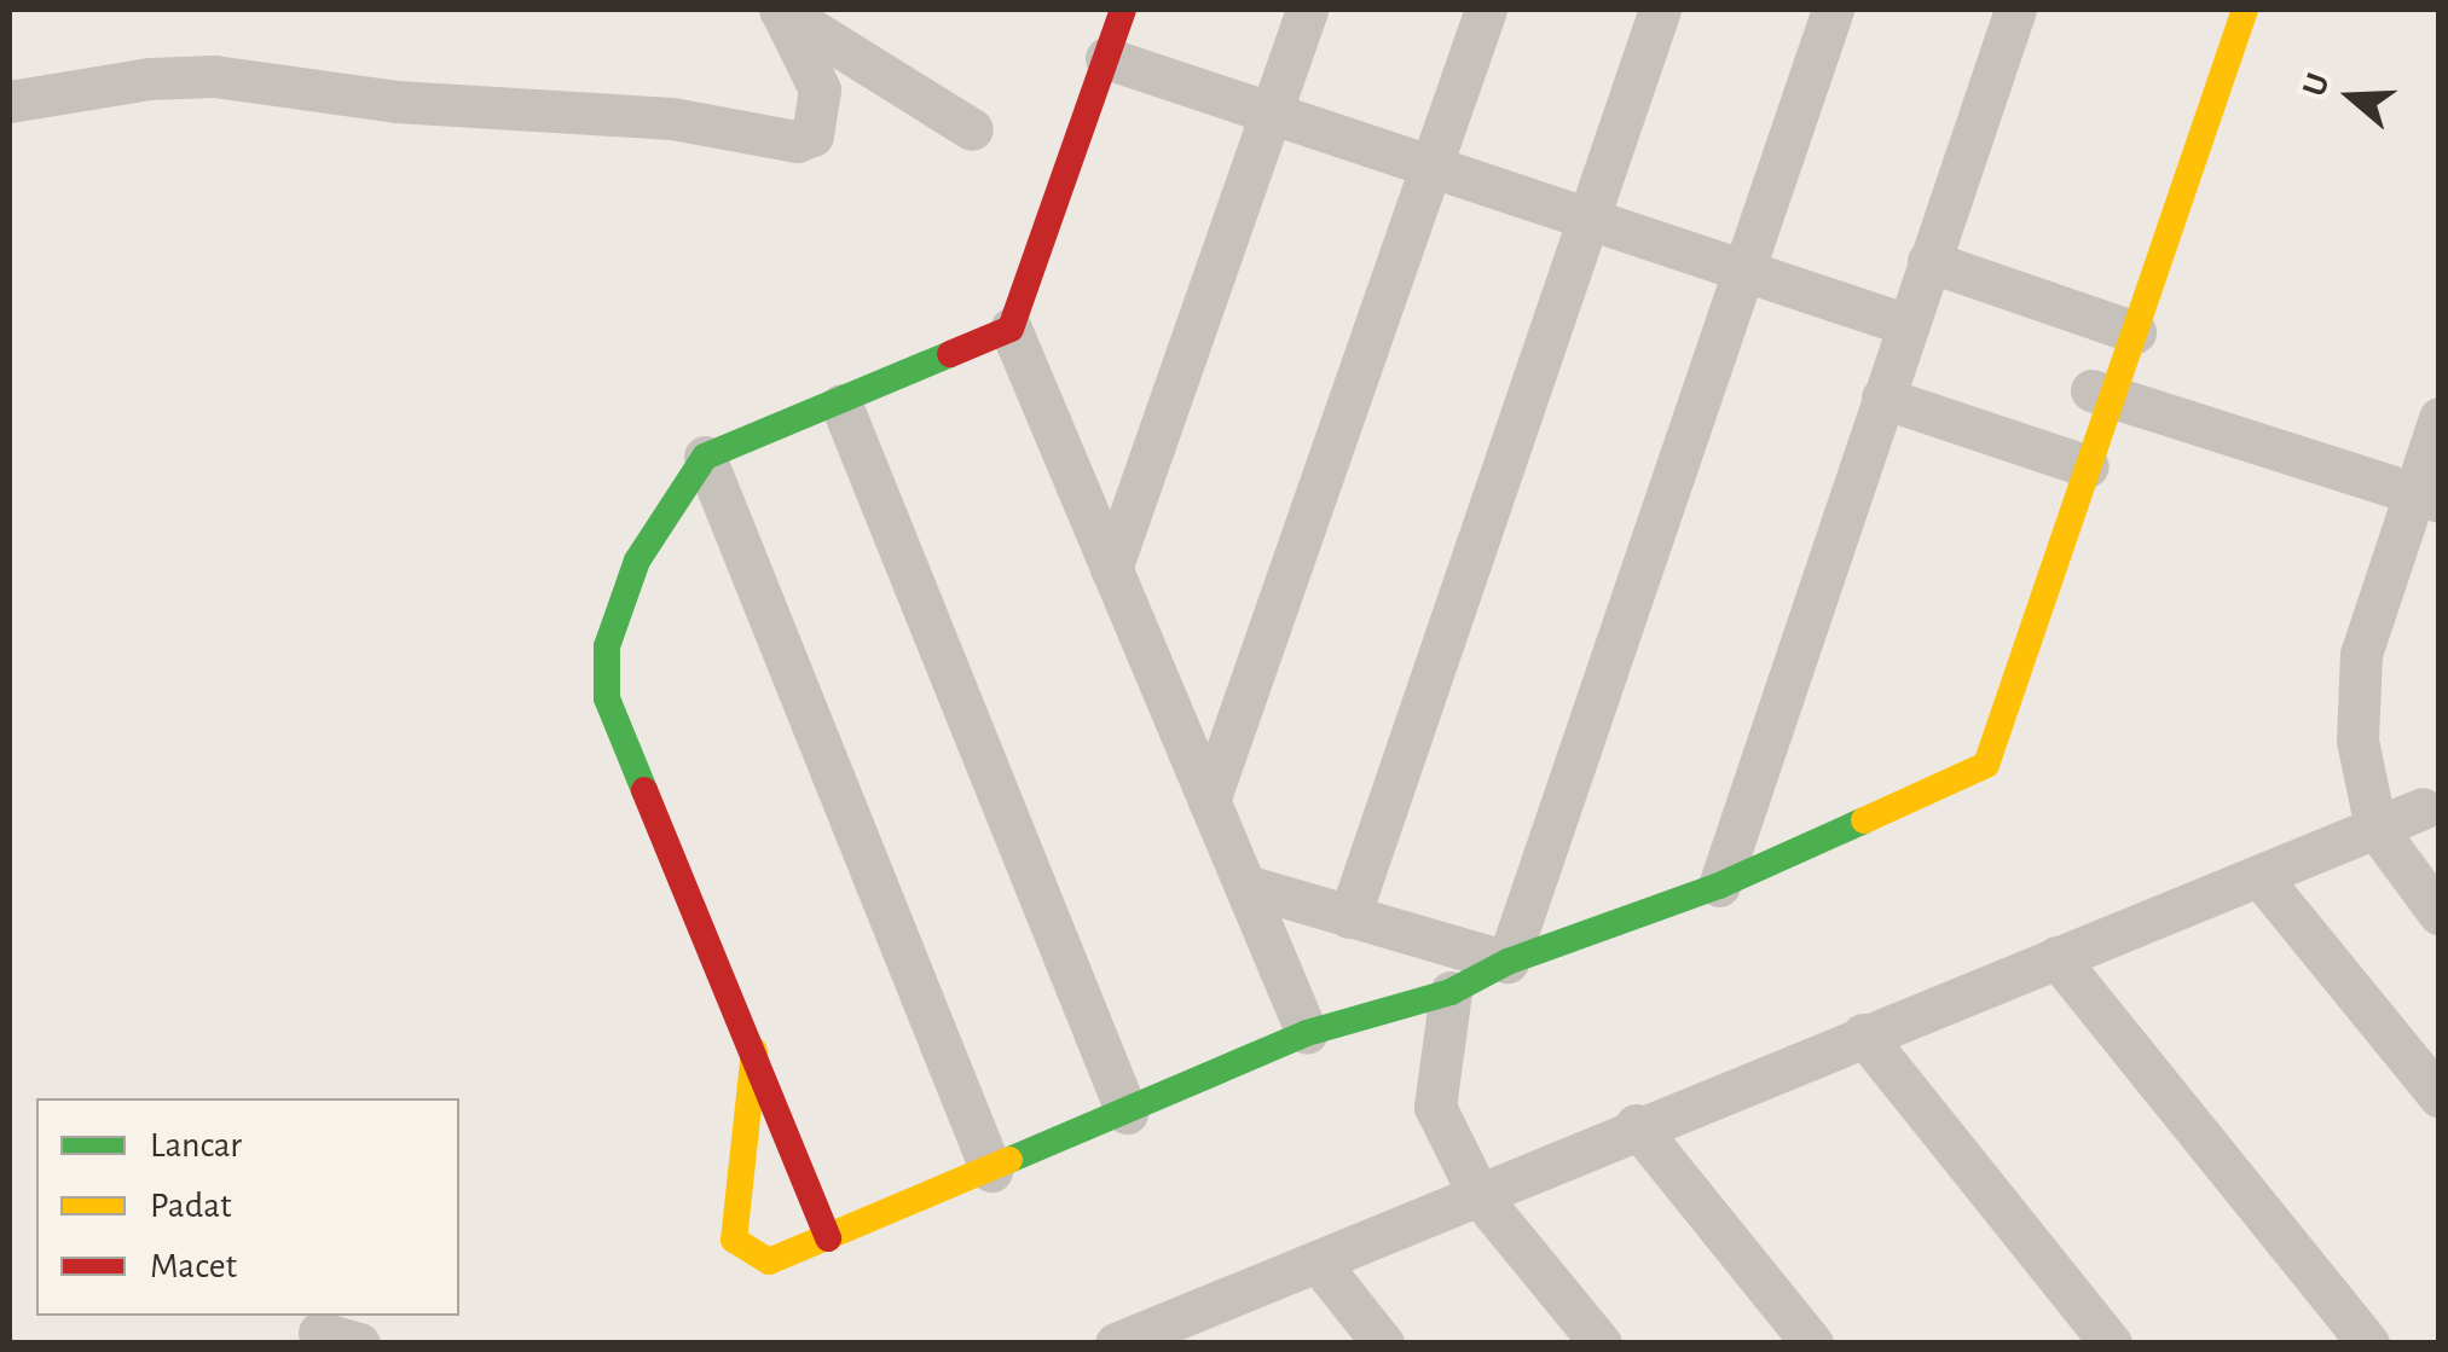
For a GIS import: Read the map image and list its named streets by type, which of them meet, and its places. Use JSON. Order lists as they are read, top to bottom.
{
  "legend": ["Lancar", "Padat", "Macet"],
  "north": "left"
}
